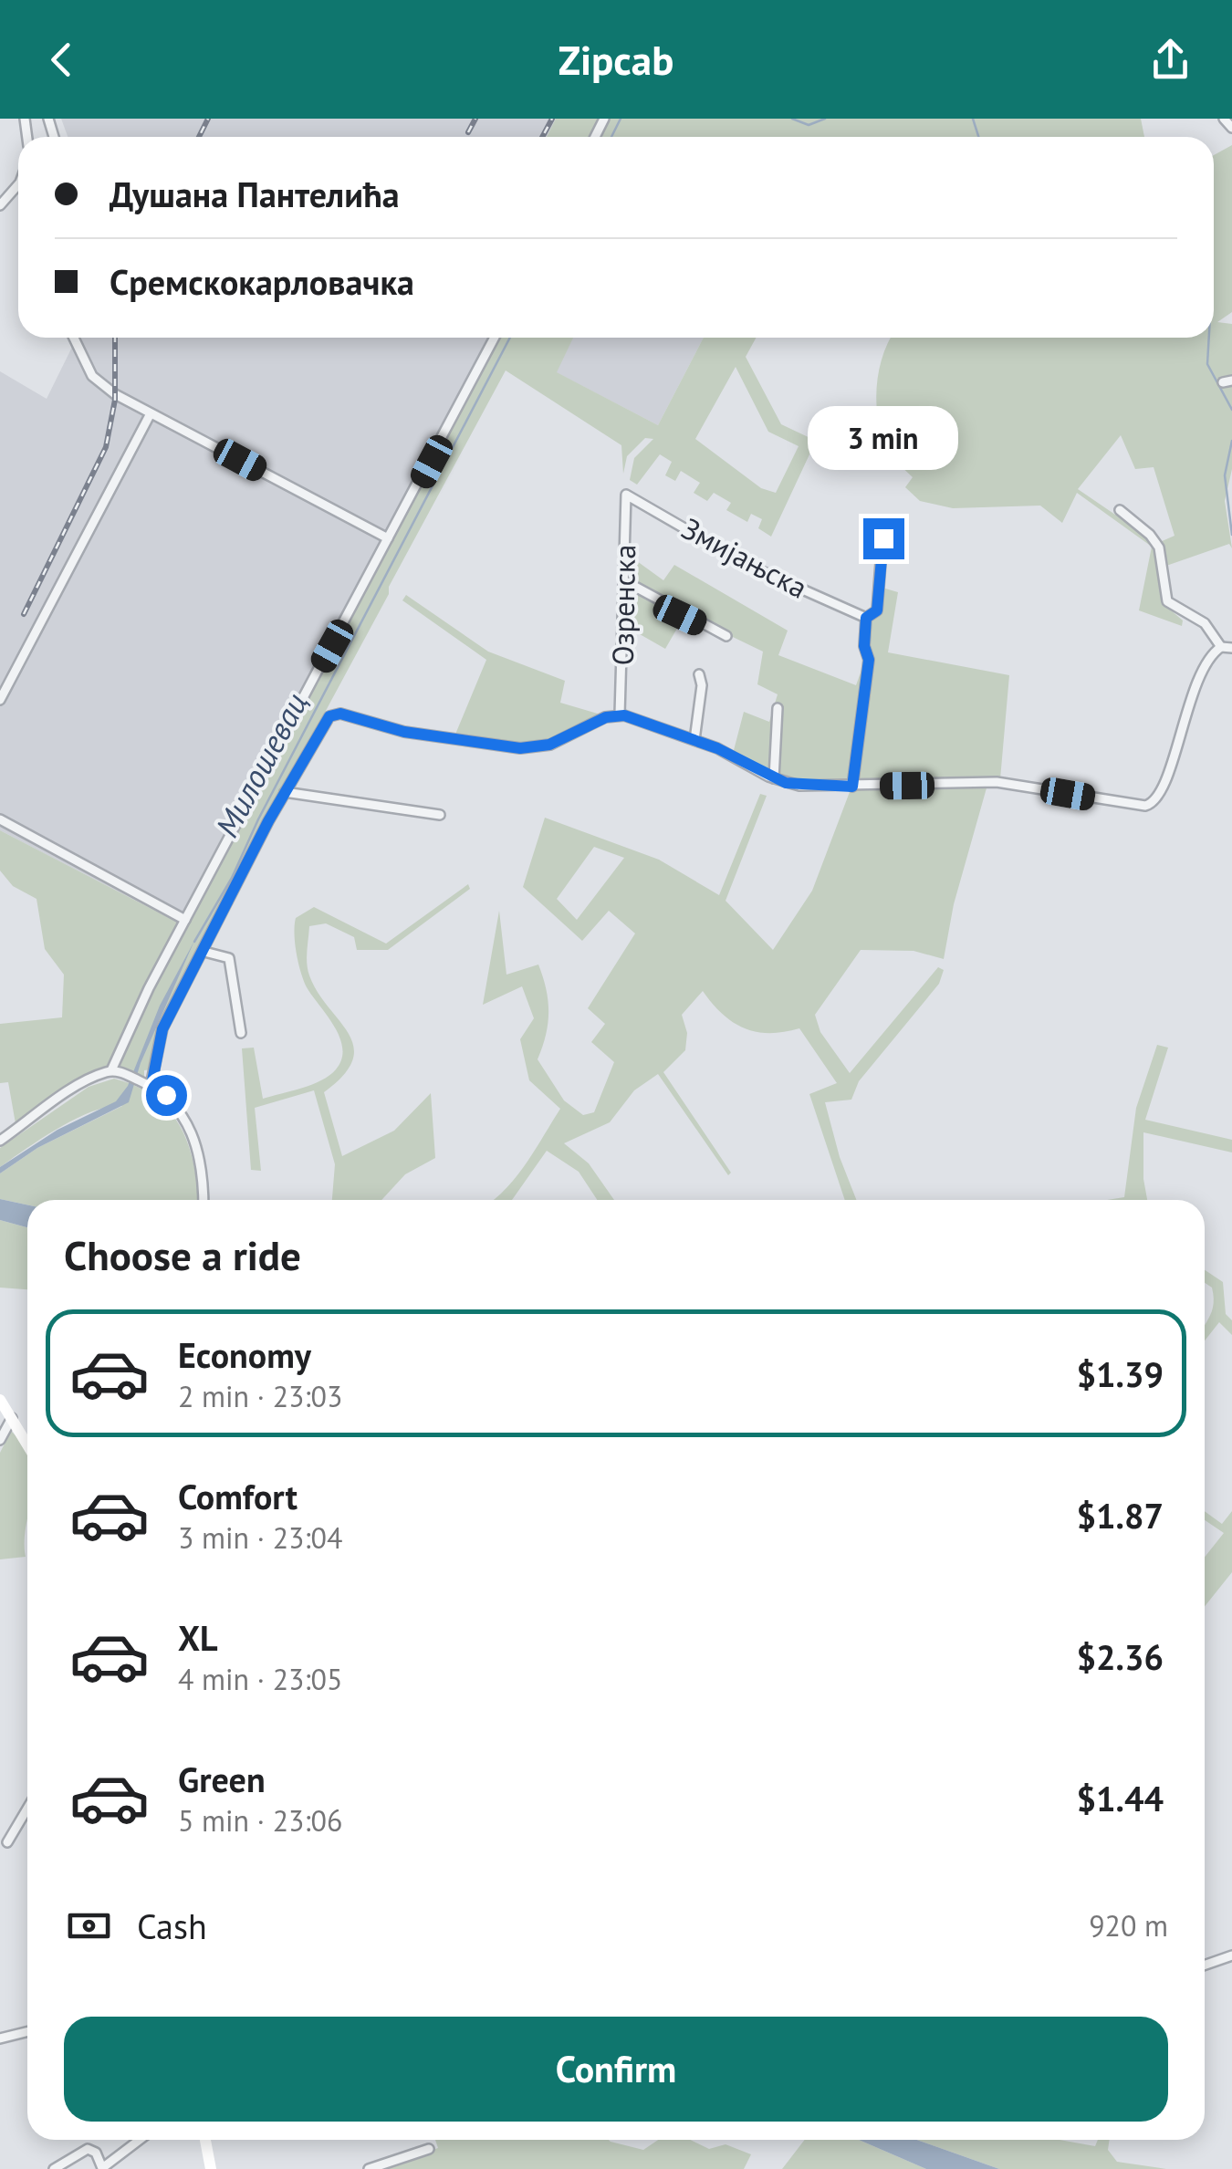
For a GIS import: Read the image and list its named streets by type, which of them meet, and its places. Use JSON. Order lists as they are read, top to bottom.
{
  "streets": {
    "street": ["Змијањска", "Озренска"]
  },
  "crossings": [
    ["Змијањска", "Озренска"]
  ],
  "water": ["Милошевац"],
  "page": {
    "header": "Zipcab",
    "banner": ["Душана Пантелића", "Сремскокарловачка"],
    "bubble": "3 min",
    "heading": "Choose a ride",
    "list": [
      {
        "name": "Economy",
        "note": "2 min · 23:03",
        "value": "$1.39"
      },
      {
        "name": "Comfort",
        "note": "3 min · 23:04",
        "value": "$1.87"
      },
      {
        "name": "XL",
        "note": "4 min · 23:05",
        "value": "$2.36"
      },
      {
        "name": "Green",
        "note": "5 min · 23:06",
        "value": "$1.44"
      }
    ],
    "pay": ["Cash", "920 m"],
    "buttons": "Confirm"
  }
}
